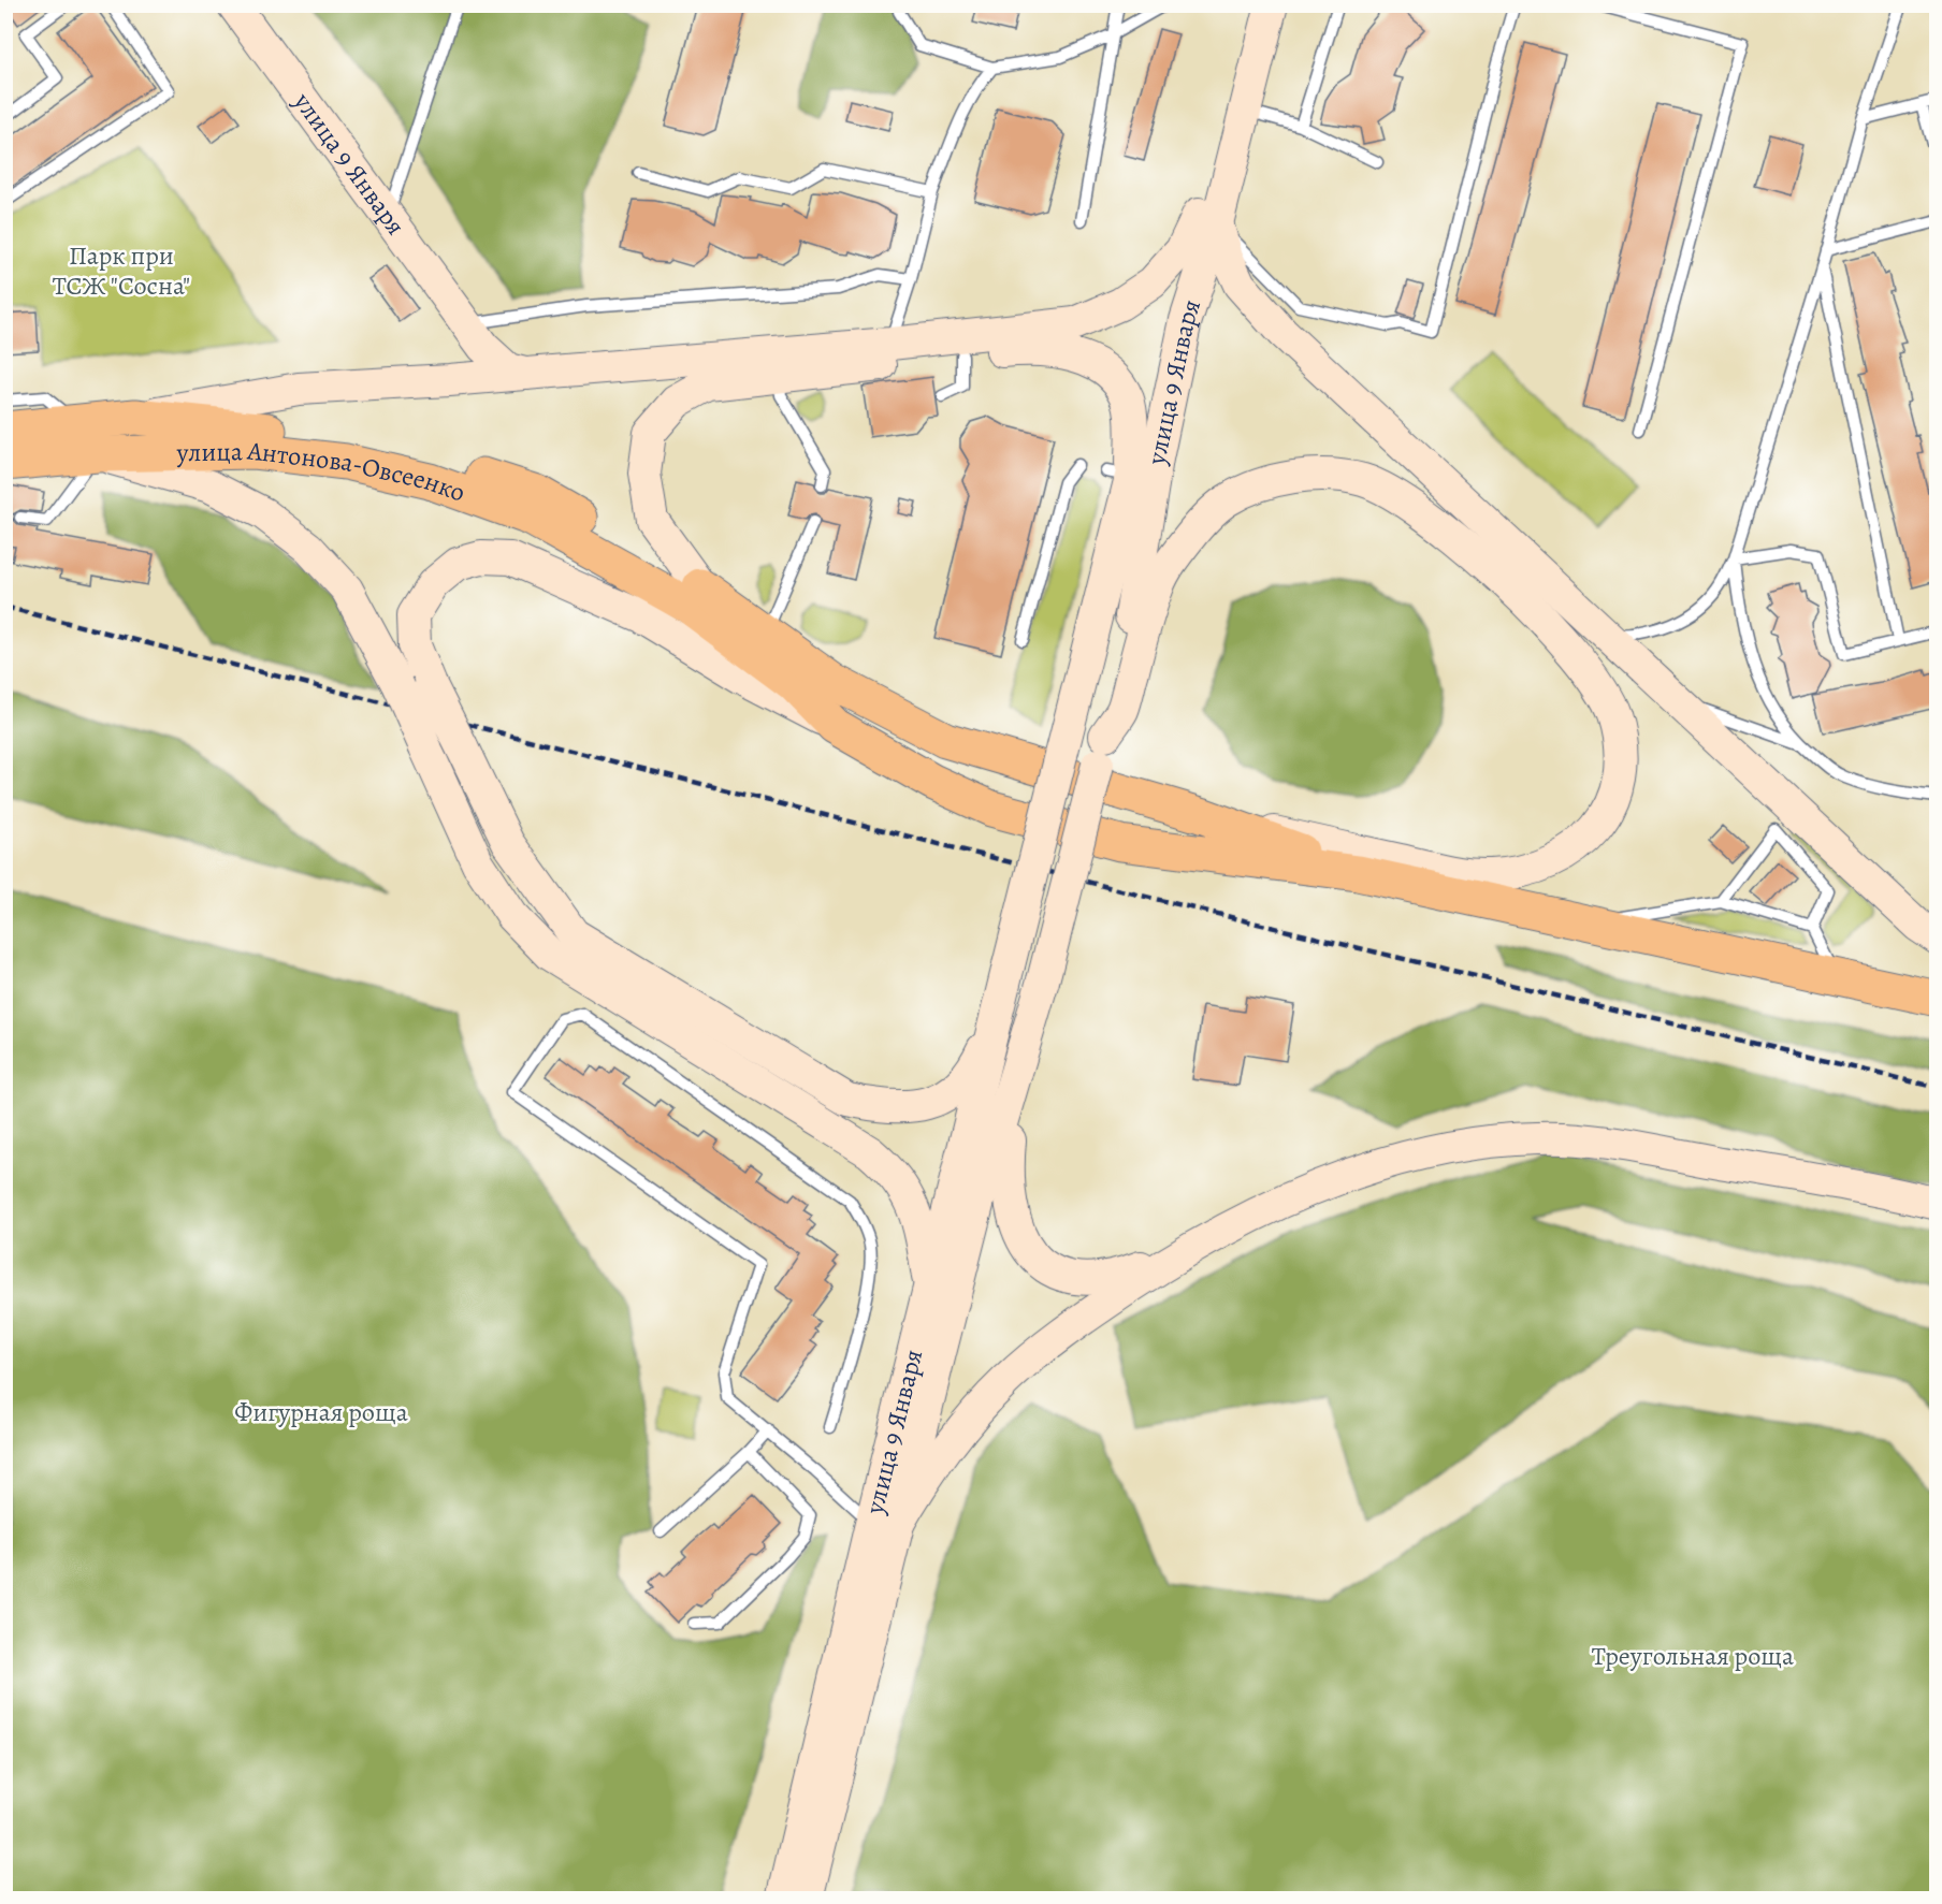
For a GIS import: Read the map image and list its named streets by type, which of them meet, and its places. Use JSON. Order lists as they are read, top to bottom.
{
  "streets": {
    "highway": ["улица Антонова-Овсеенко"],
    "main road": ["улица 9 Января"]
  },
  "crossings": [
    ["улица 9 Января", "улица Антонова-Овсеенко"]
  ],
  "parks": ["Парк при ТСЖ \"Сосна\"", "Фигурная роща", "Треугольная роща"]
}
